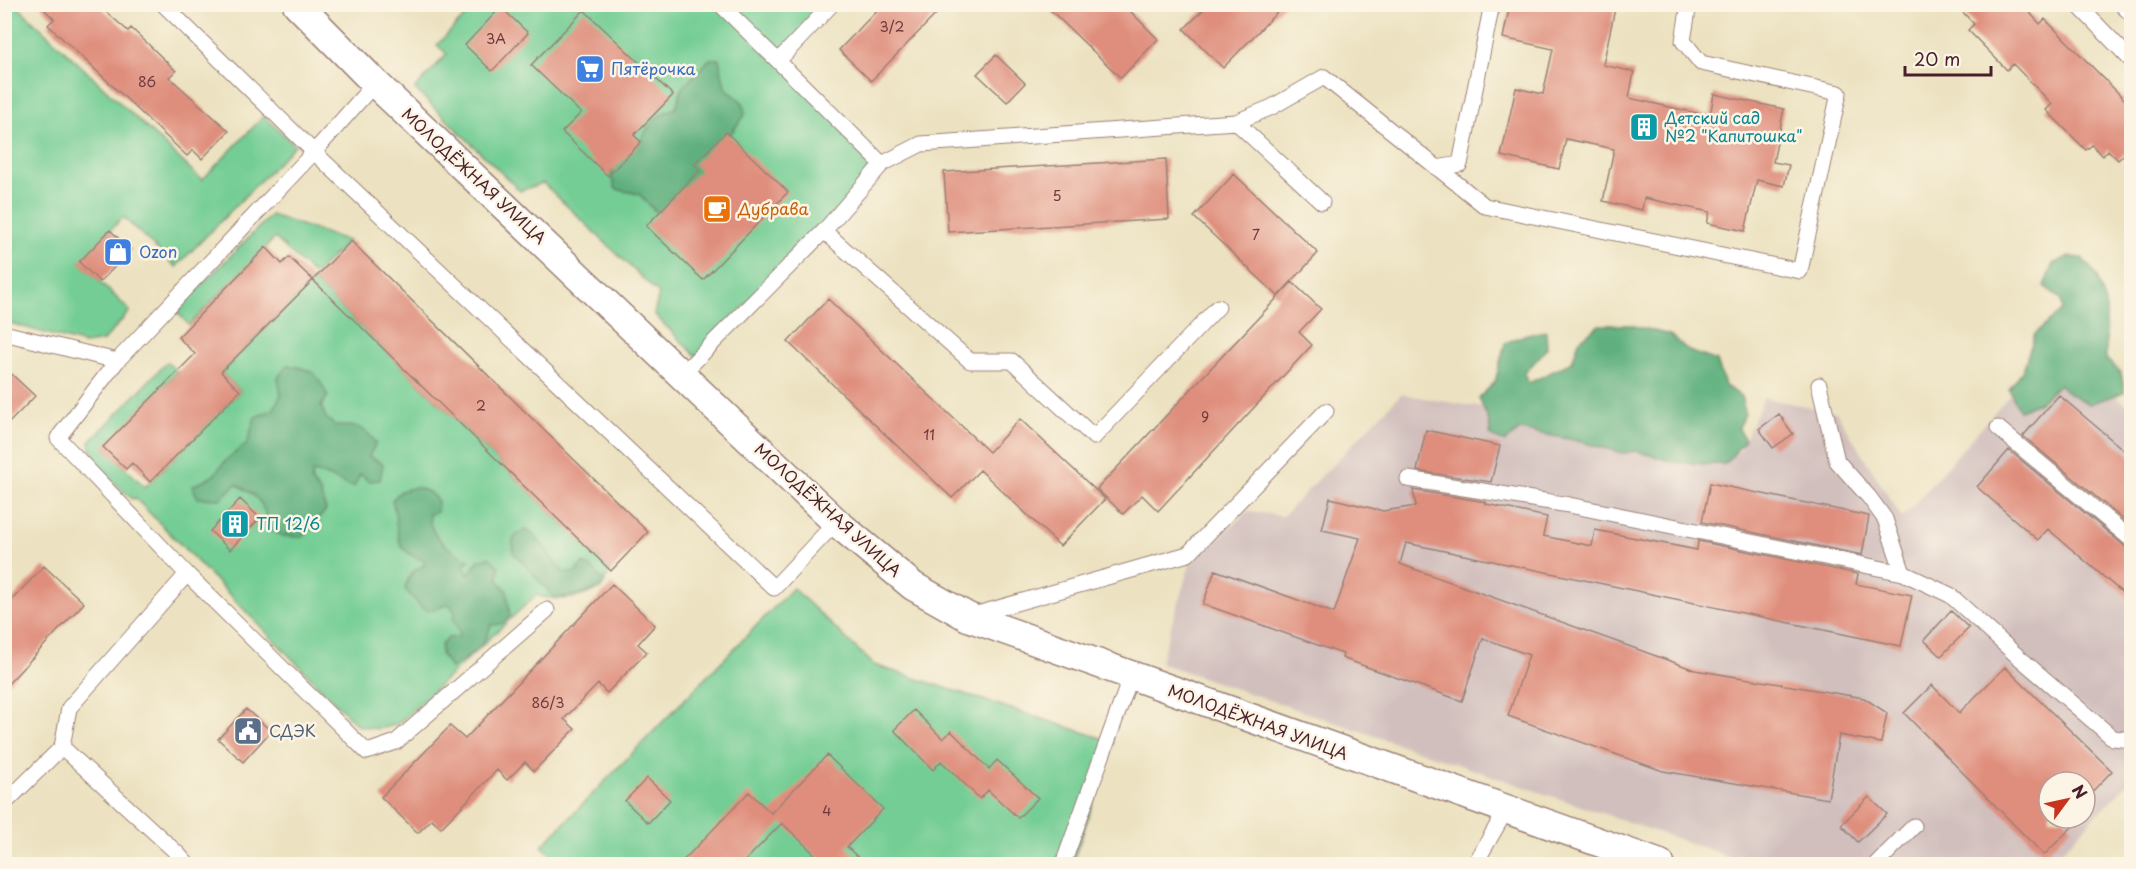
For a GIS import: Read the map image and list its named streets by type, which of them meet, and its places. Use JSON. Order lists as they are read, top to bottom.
{
  "streets": {
    "street": ["МОЛОДЁЖНАЯ УЛИЦА"]
  },
  "places": {
    "supermarket": ["Пятёрочка"],
    "building": ["Детский сад №2 \"Капитошка\"", "ТП 12/6"],
    "cafe": ["Дубрава"],
    "shop": ["Ozon"],
    "public building": ["СДЭК"]
  },
  "house_numbers": [
    "3/2",
    "3А",
    "86",
    "5",
    "7",
    "2",
    "9",
    "11",
    "86/3",
    "4"
  ],
  "scale_bar": "20 m",
  "north": "top right"
}
